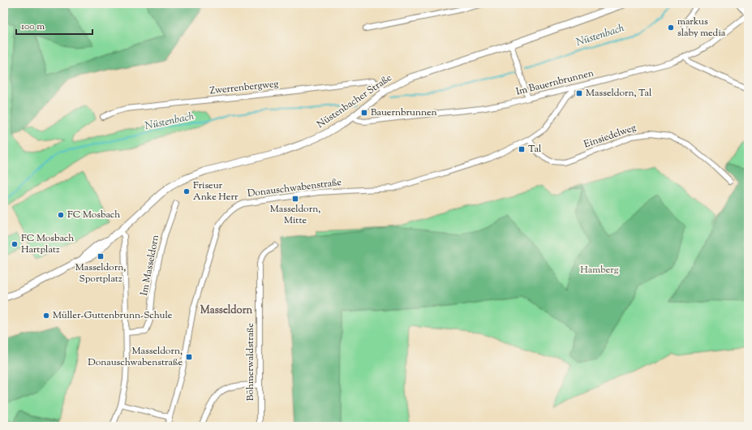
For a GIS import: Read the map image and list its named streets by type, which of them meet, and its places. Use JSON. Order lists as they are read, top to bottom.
{
  "streets": {
    "main road": ["Nüstenbacher Straße"],
    "street": [
      "Im Bauernbrunnen",
      "Zwerrenbergweg",
      "Einsiedelweg",
      "Donauschwabenstraße",
      "Im Masseldorn",
      "Böhmerwaldstraße"
    ]
  },
  "crossings": [
    ["Im Bauernbrunnen", "Nüstenbacher Straße"],
    ["Im Bauernbrunnen", "Donauschwabenstraße"],
    ["Zwerrenbergweg", "Nüstenbacher Straße"],
    ["Einsiedelweg", "Donauschwabenstraße"]
  ],
  "districts": ["Masseldorn"],
  "water": ["Nüstenbach"],
  "parks": ["Hamberg"],
  "places": {
    "other": [
      "markus slaby media",
      "Friseur Anke Herr",
      "FC Mosbach",
      "FC Mosbach Hartplatz",
      "Müller-Guttenbrunn-Schule"
    ],
    "transit": [
      "Masseldorn, Tal",
      "Bauernbrunnen",
      "Tal",
      "Masseldorn, Mitte",
      "Masseldorn, Sportplatz",
      "Masseldorn, Donauschwabenstraße"
    ]
  },
  "scale_bar": "100 m"
}
